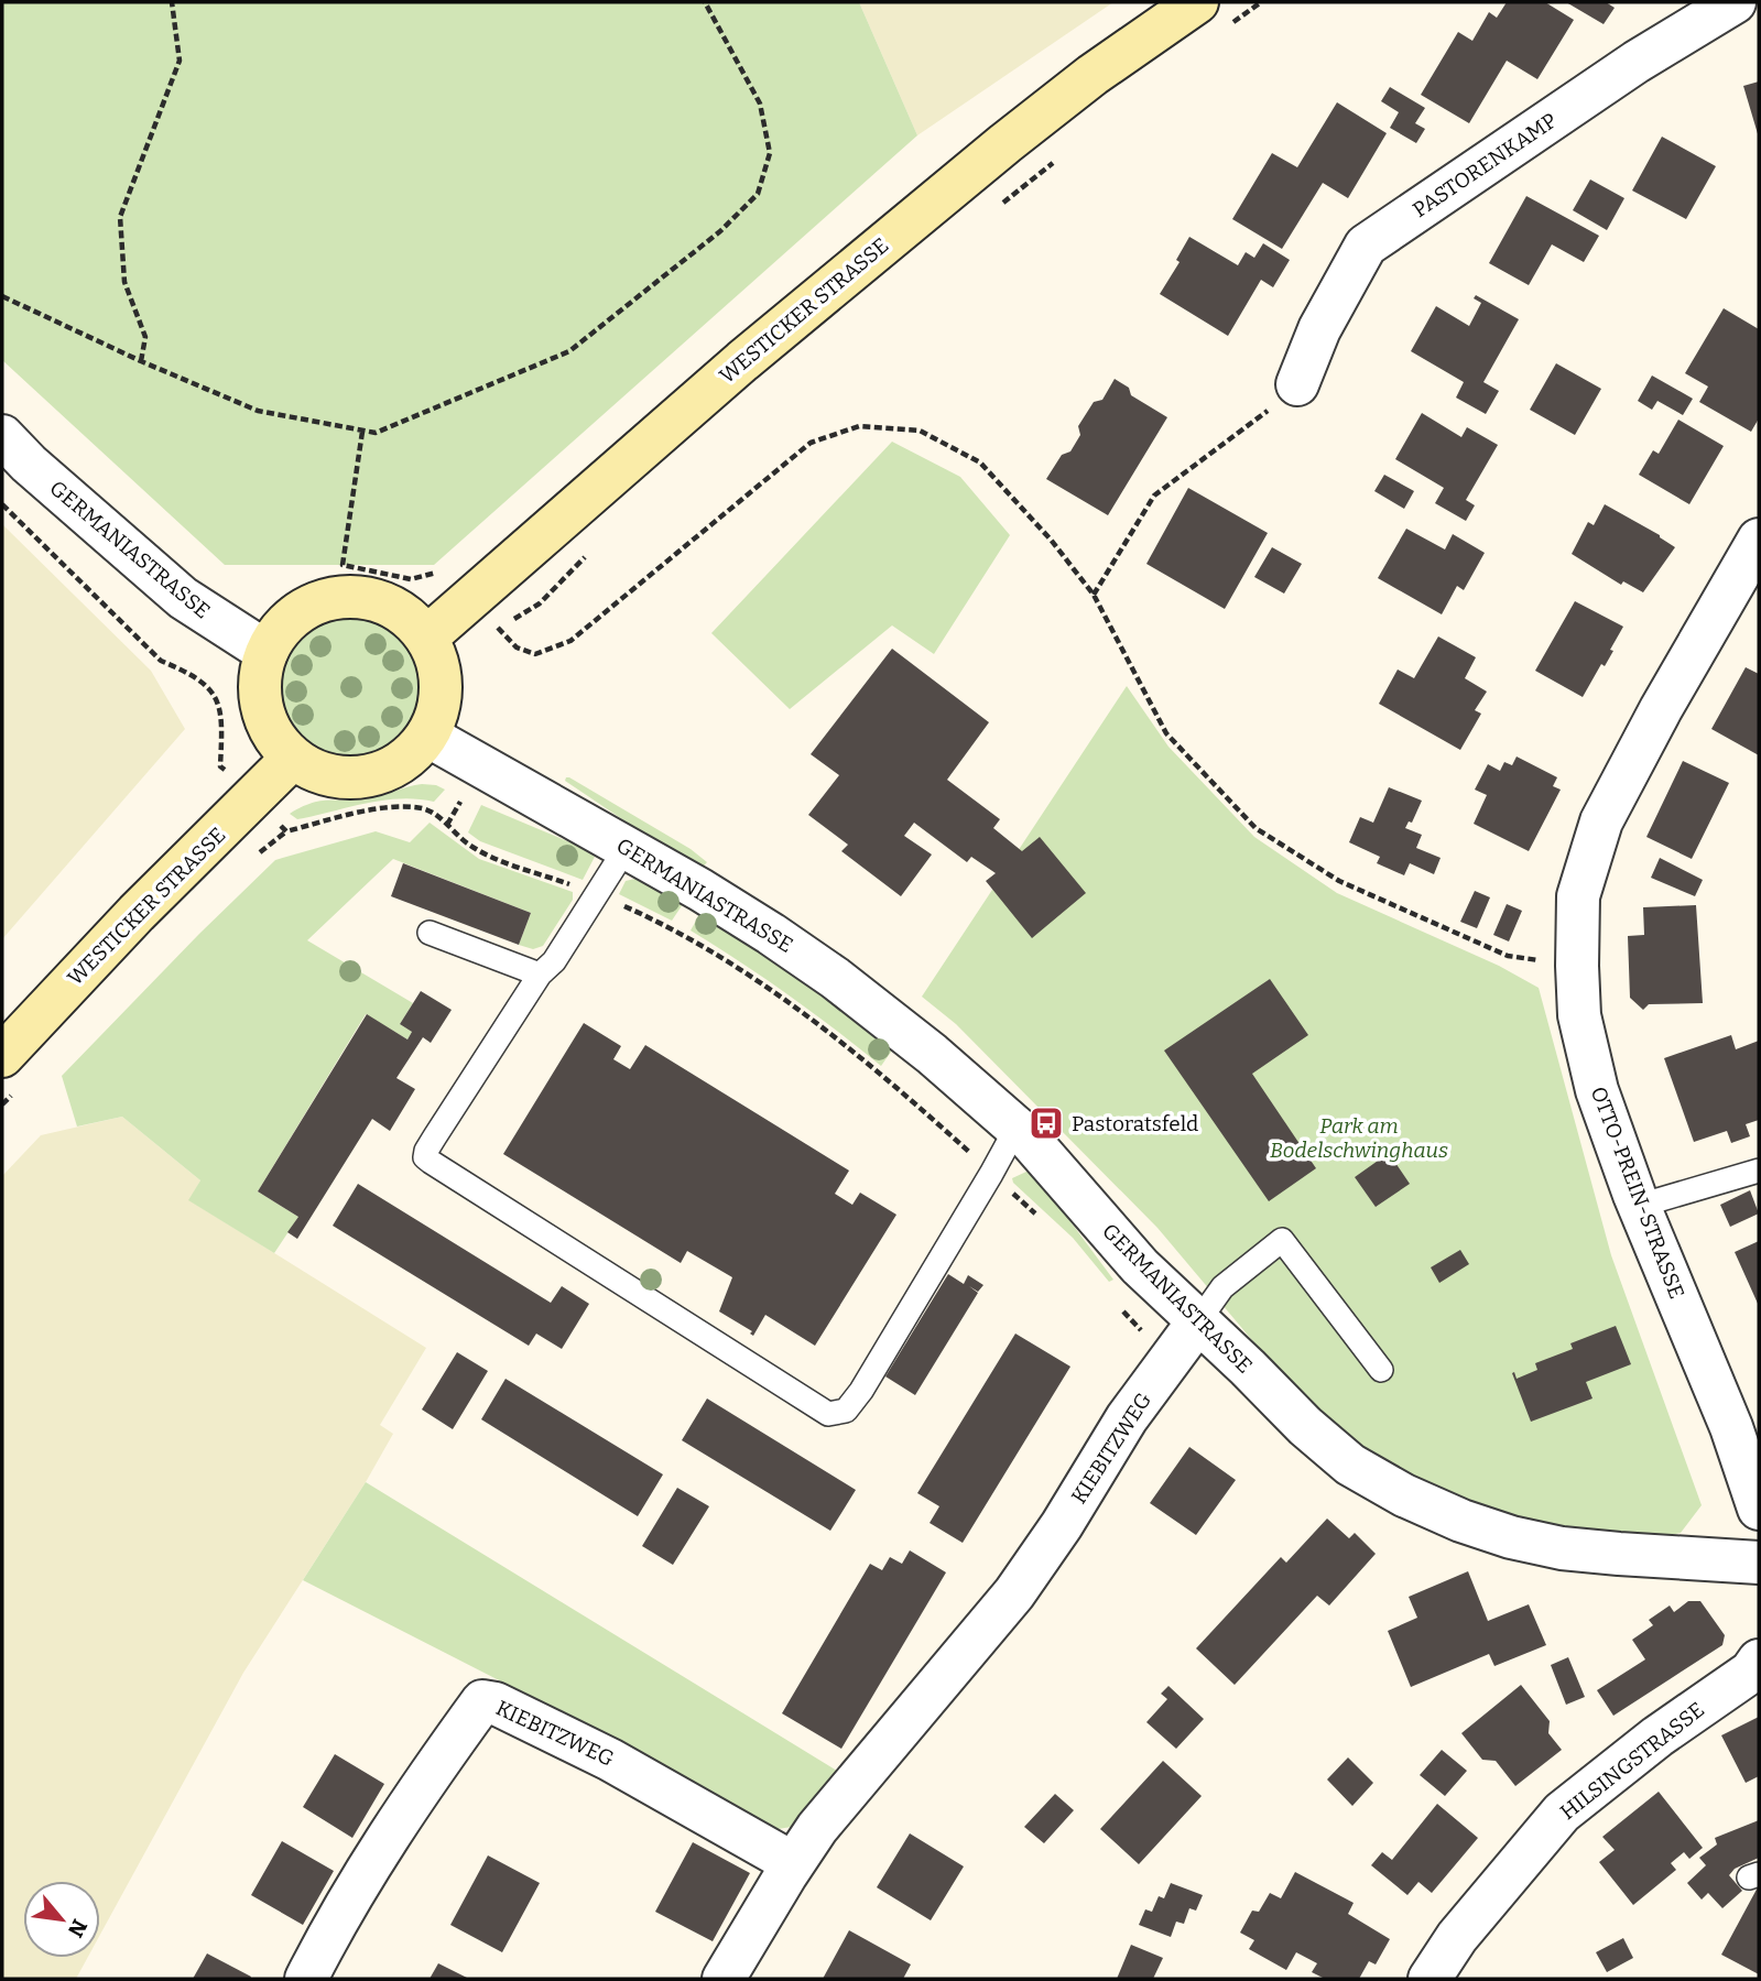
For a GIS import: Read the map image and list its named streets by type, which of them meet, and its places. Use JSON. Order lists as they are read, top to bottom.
{
  "streets": {
    "street": [
      "PASTORENKAMP",
      "WESTICKER STRASSE",
      "GERMANIASTRASSE",
      "OTTO-PREIN-STRASSE",
      "KIEBITZWEG",
      "HILSINGSTRASSE"
    ]
  },
  "crossings": [
    ["WESTICKER STRASSE", "GERMANIASTRASSE"],
    ["GERMANIASTRASSE", "KIEBITZWEG"]
  ],
  "parks": ["Park am Bodelschwinghaus"],
  "places": {
    "bus stop": ["Pastoratsfeld"]
  },
  "north": "bottom right"
}
